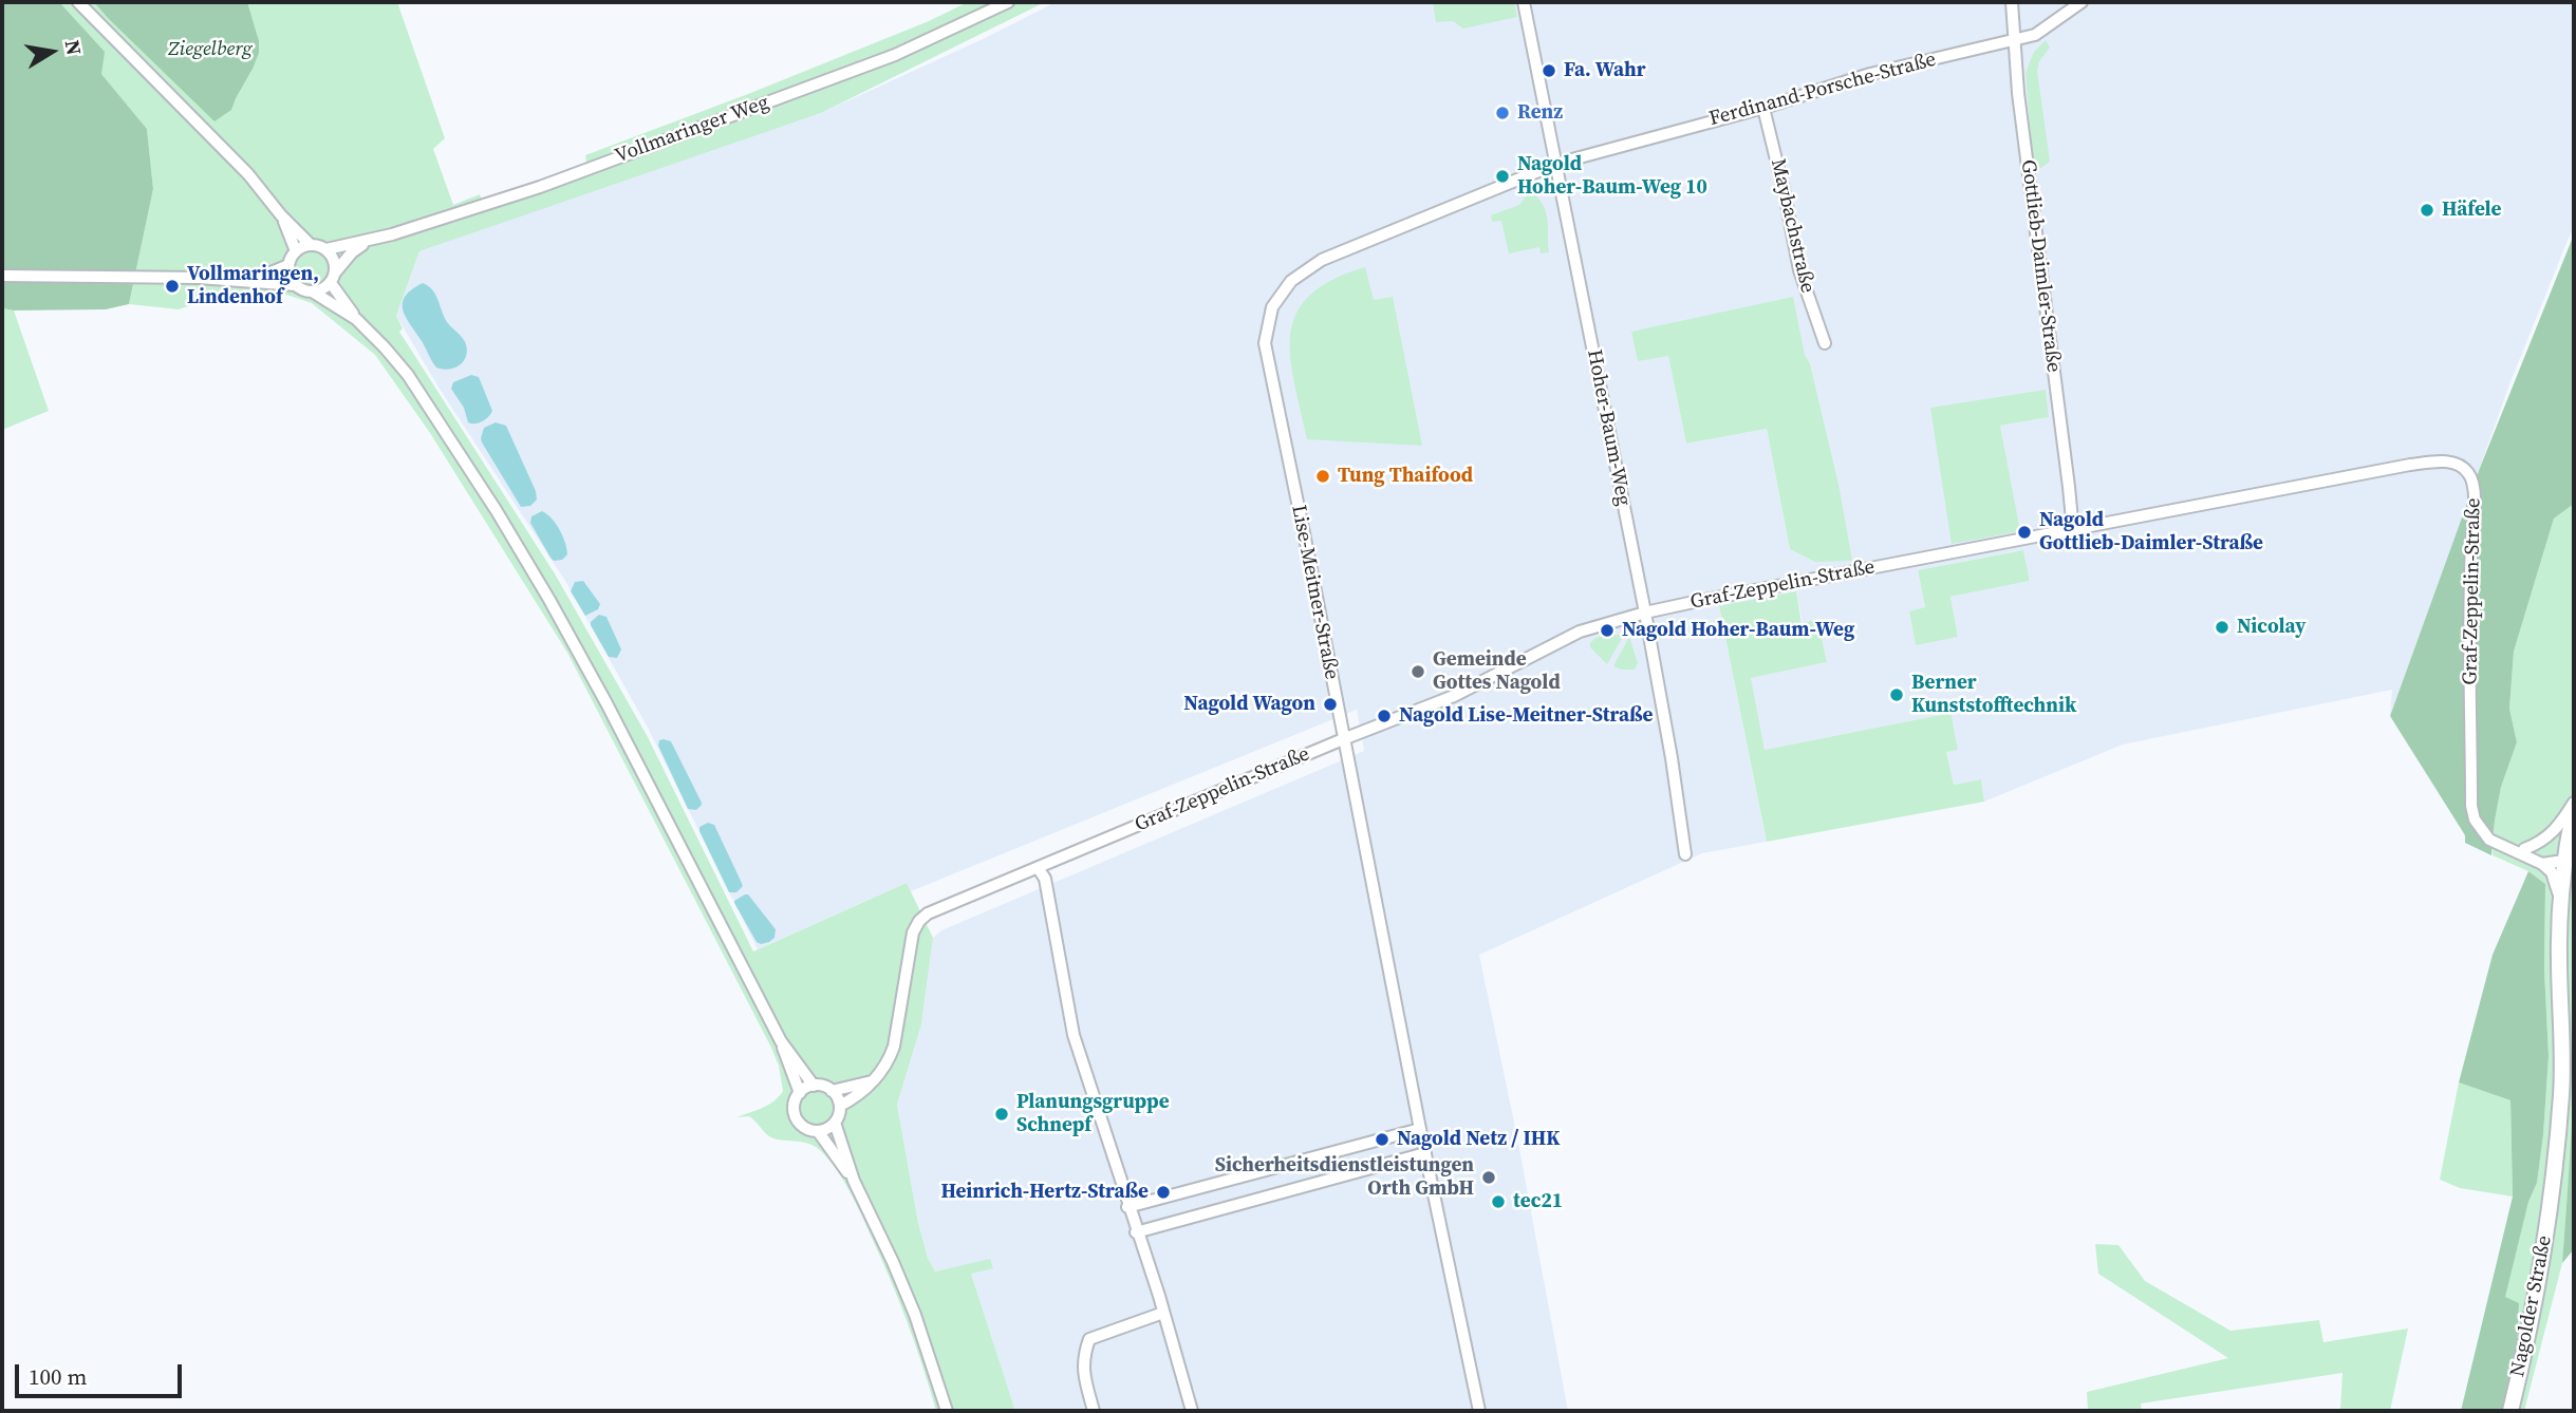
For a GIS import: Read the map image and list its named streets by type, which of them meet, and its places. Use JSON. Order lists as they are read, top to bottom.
{
  "streets": {
    "main road": ["Nagolder Straße"],
    "street": [
      "Ferdinand-Porsche-Straße",
      "Vollmaringer Weg",
      "Maybachstraße",
      "Gottlieb-Daimler-Straße",
      "Hoher-Baum-Weg",
      "Graf-Zeppelin-Straße",
      "Lise-Meitner-Straße"
    ]
  },
  "crossings": [
    ["Ferdinand-Porsche-Straße", "Maybachstraße"],
    ["Ferdinand-Porsche-Straße", "Gottlieb-Daimler-Straße"],
    ["Ferdinand-Porsche-Straße", "Hoher-Baum-Weg"],
    ["Ferdinand-Porsche-Straße", "Lise-Meitner-Straße"],
    ["Gottlieb-Daimler-Straße", "Graf-Zeppelin-Straße"],
    ["Hoher-Baum-Weg", "Graf-Zeppelin-Straße"],
    ["Hoher-Baum-Weg", "Lise-Meitner-Straße"],
    ["Graf-Zeppelin-Straße", "Lise-Meitner-Straße"],
    ["Graf-Zeppelin-Straße", "Nagolder Straße"]
  ],
  "parks": ["Ziegelberg"],
  "places": [
    "Fa. Wahr",
    "Renz",
    "Nagold Hoher-Baum-Weg 10",
    "Häfele",
    "Vollmaringen, Lindenhof",
    "Tung Thaifood",
    "Nagold Gottlieb-Daimler-Straße",
    "Nicolay",
    "Nagold Hoher-Baum-Weg",
    "Gemeinde Gottes Nagold",
    "Berner Kunststofftechnik",
    "Nagold Wagon",
    "Nagold Lise-Meitner-Straße",
    "Planungsgruppe Schnepf",
    "Nagold Netz / IHK",
    "Sicherheitsdienstleistungen Orth GmbH",
    "Heinrich-Hertz-Straße",
    "tec21"
  ],
  "scale_bar": "100 m",
  "north": "right"
}
